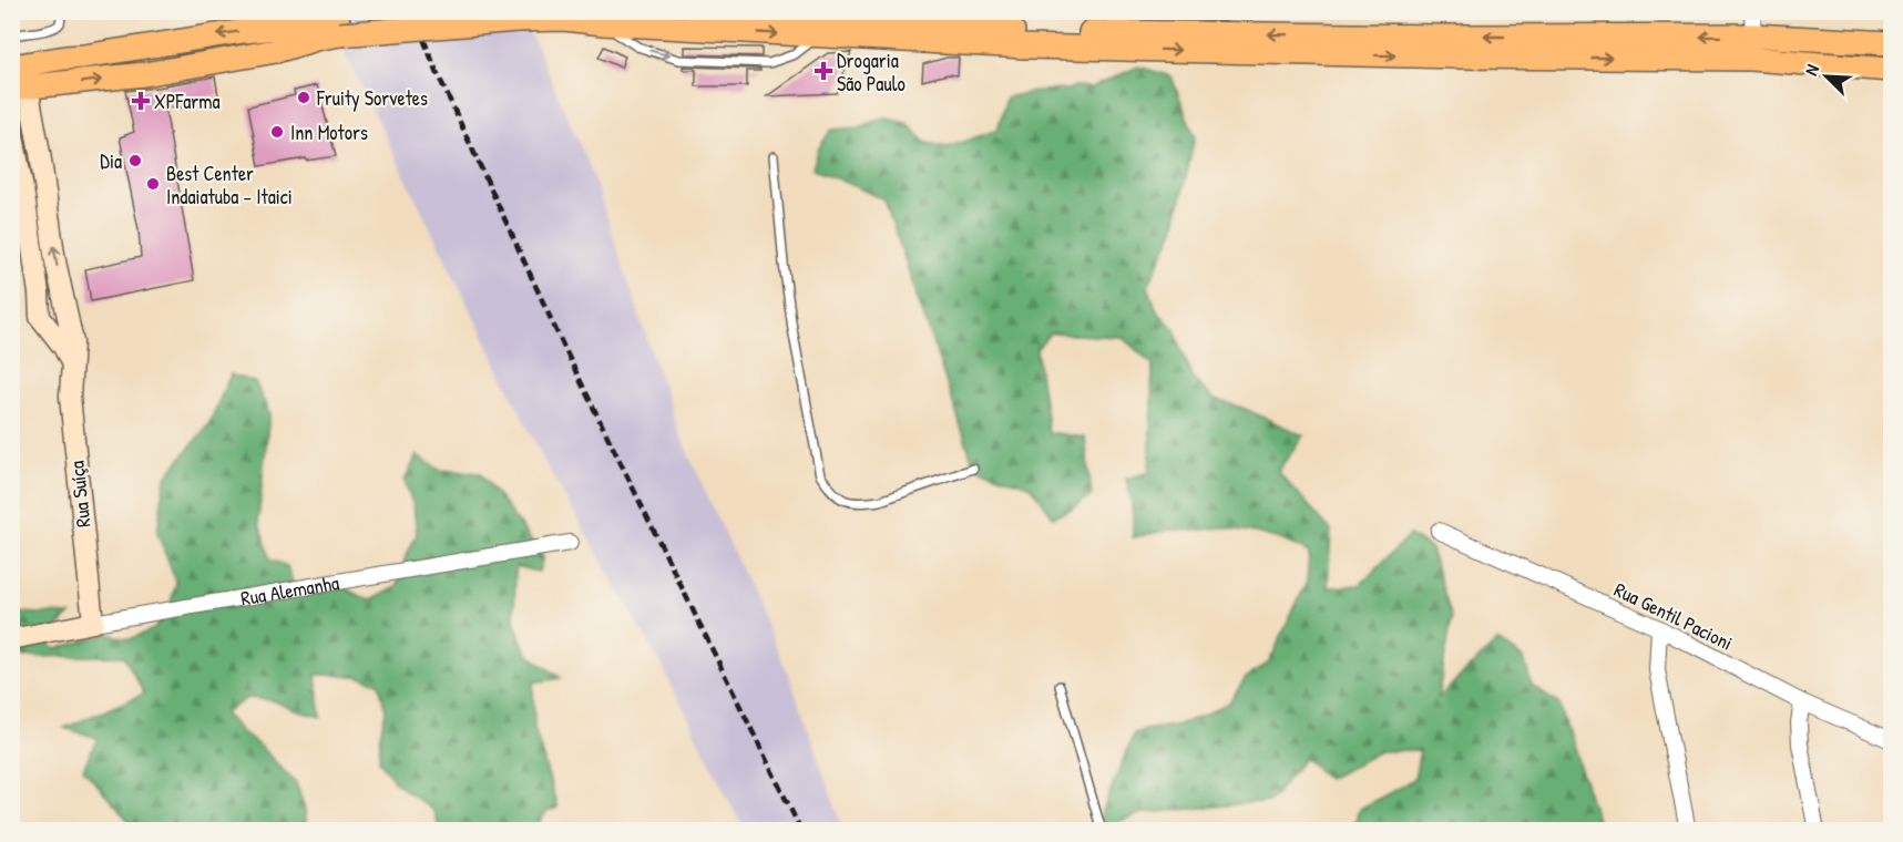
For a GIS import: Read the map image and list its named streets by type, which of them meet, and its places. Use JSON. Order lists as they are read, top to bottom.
{
  "streets": {
    "street": ["Rua Suíça", "Rua Alemanha", "Rua Gentil Pacioni"]
  },
  "crossings": [
    ["Rua Suíça", "Rua Alemanha"]
  ],
  "places": {
    "health": ["Drogaria São Paulo", "XPFarma"],
    "other": [
      "Fruity Sorvetes",
      "Inn Motors",
      "Dia",
      "Best Center Indaiatuba – Itaici"
    ]
  },
  "north": "top left"
}
